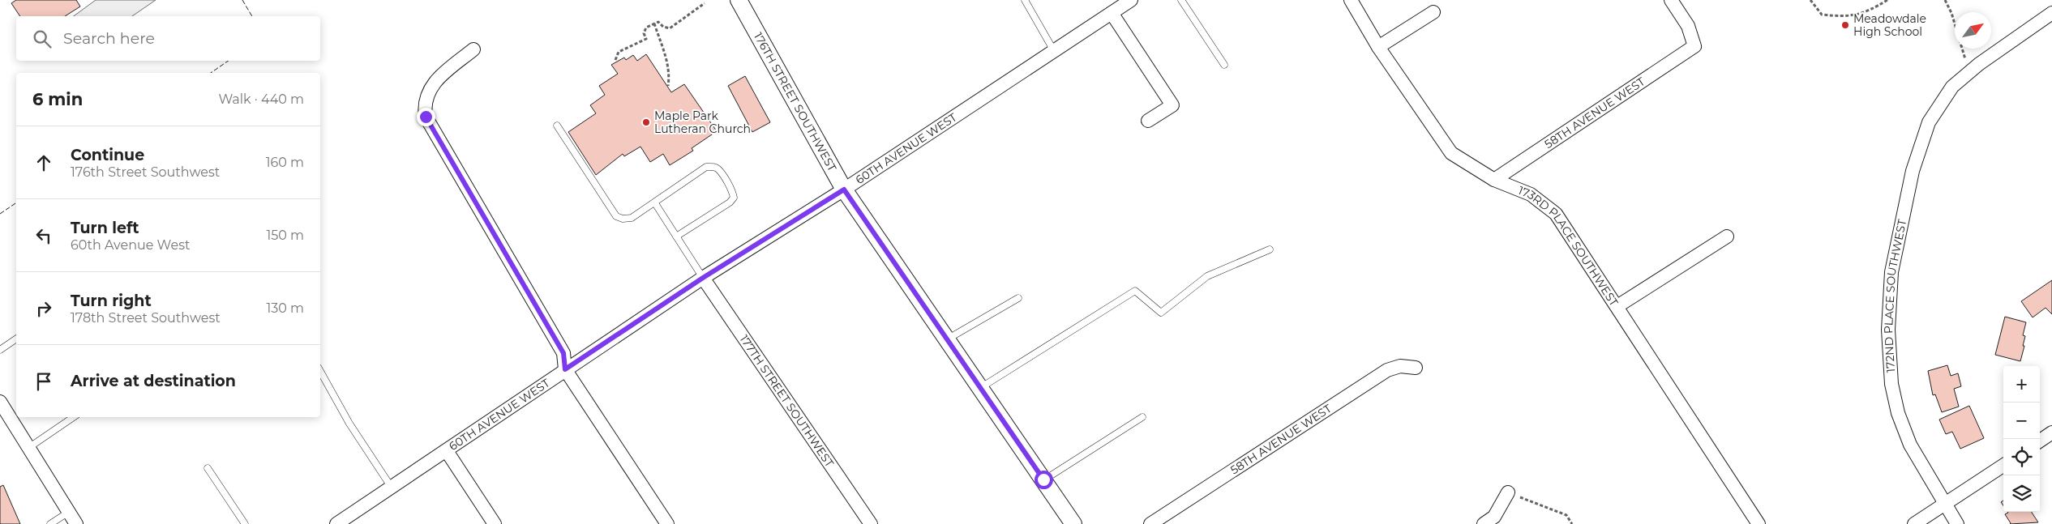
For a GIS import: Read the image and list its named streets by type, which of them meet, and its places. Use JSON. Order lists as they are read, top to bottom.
{
  "streets": {
    "street": [
      "176TH STREET SOUTHWEST",
      "58TH AVENUE WEST",
      "60TH AVENUE WEST",
      "173RD PLACE SOUTHWEST",
      "172ND PLACE SOUTHWEST",
      "177TH STREET SOUTHWEST"
    ]
  },
  "crossings": [
    ["176TH STREET SOUTHWEST", "60TH AVENUE WEST"],
    ["58TH AVENUE WEST", "173RD PLACE SOUTHWEST"],
    ["60TH AVENUE WEST", "177TH STREET SOUTHWEST"]
  ],
  "places": ["Meadowdale High School", "Maple Park Lutheran Church"],
  "north": "top right",
  "page": {
    "search": "Search here",
    "heading": ["6 min", "Walk · 440 m"],
    "list": [
      ["Continue", "176th Street Southwest", "160 m"],
      ["Turn left", "60th Avenue West", "150 m"],
      ["Turn right", "178th Street Southwest", "130 m"],
      "Arrive at destination"
    ],
    "map_buttons": ["+", "−"]
  }
}
